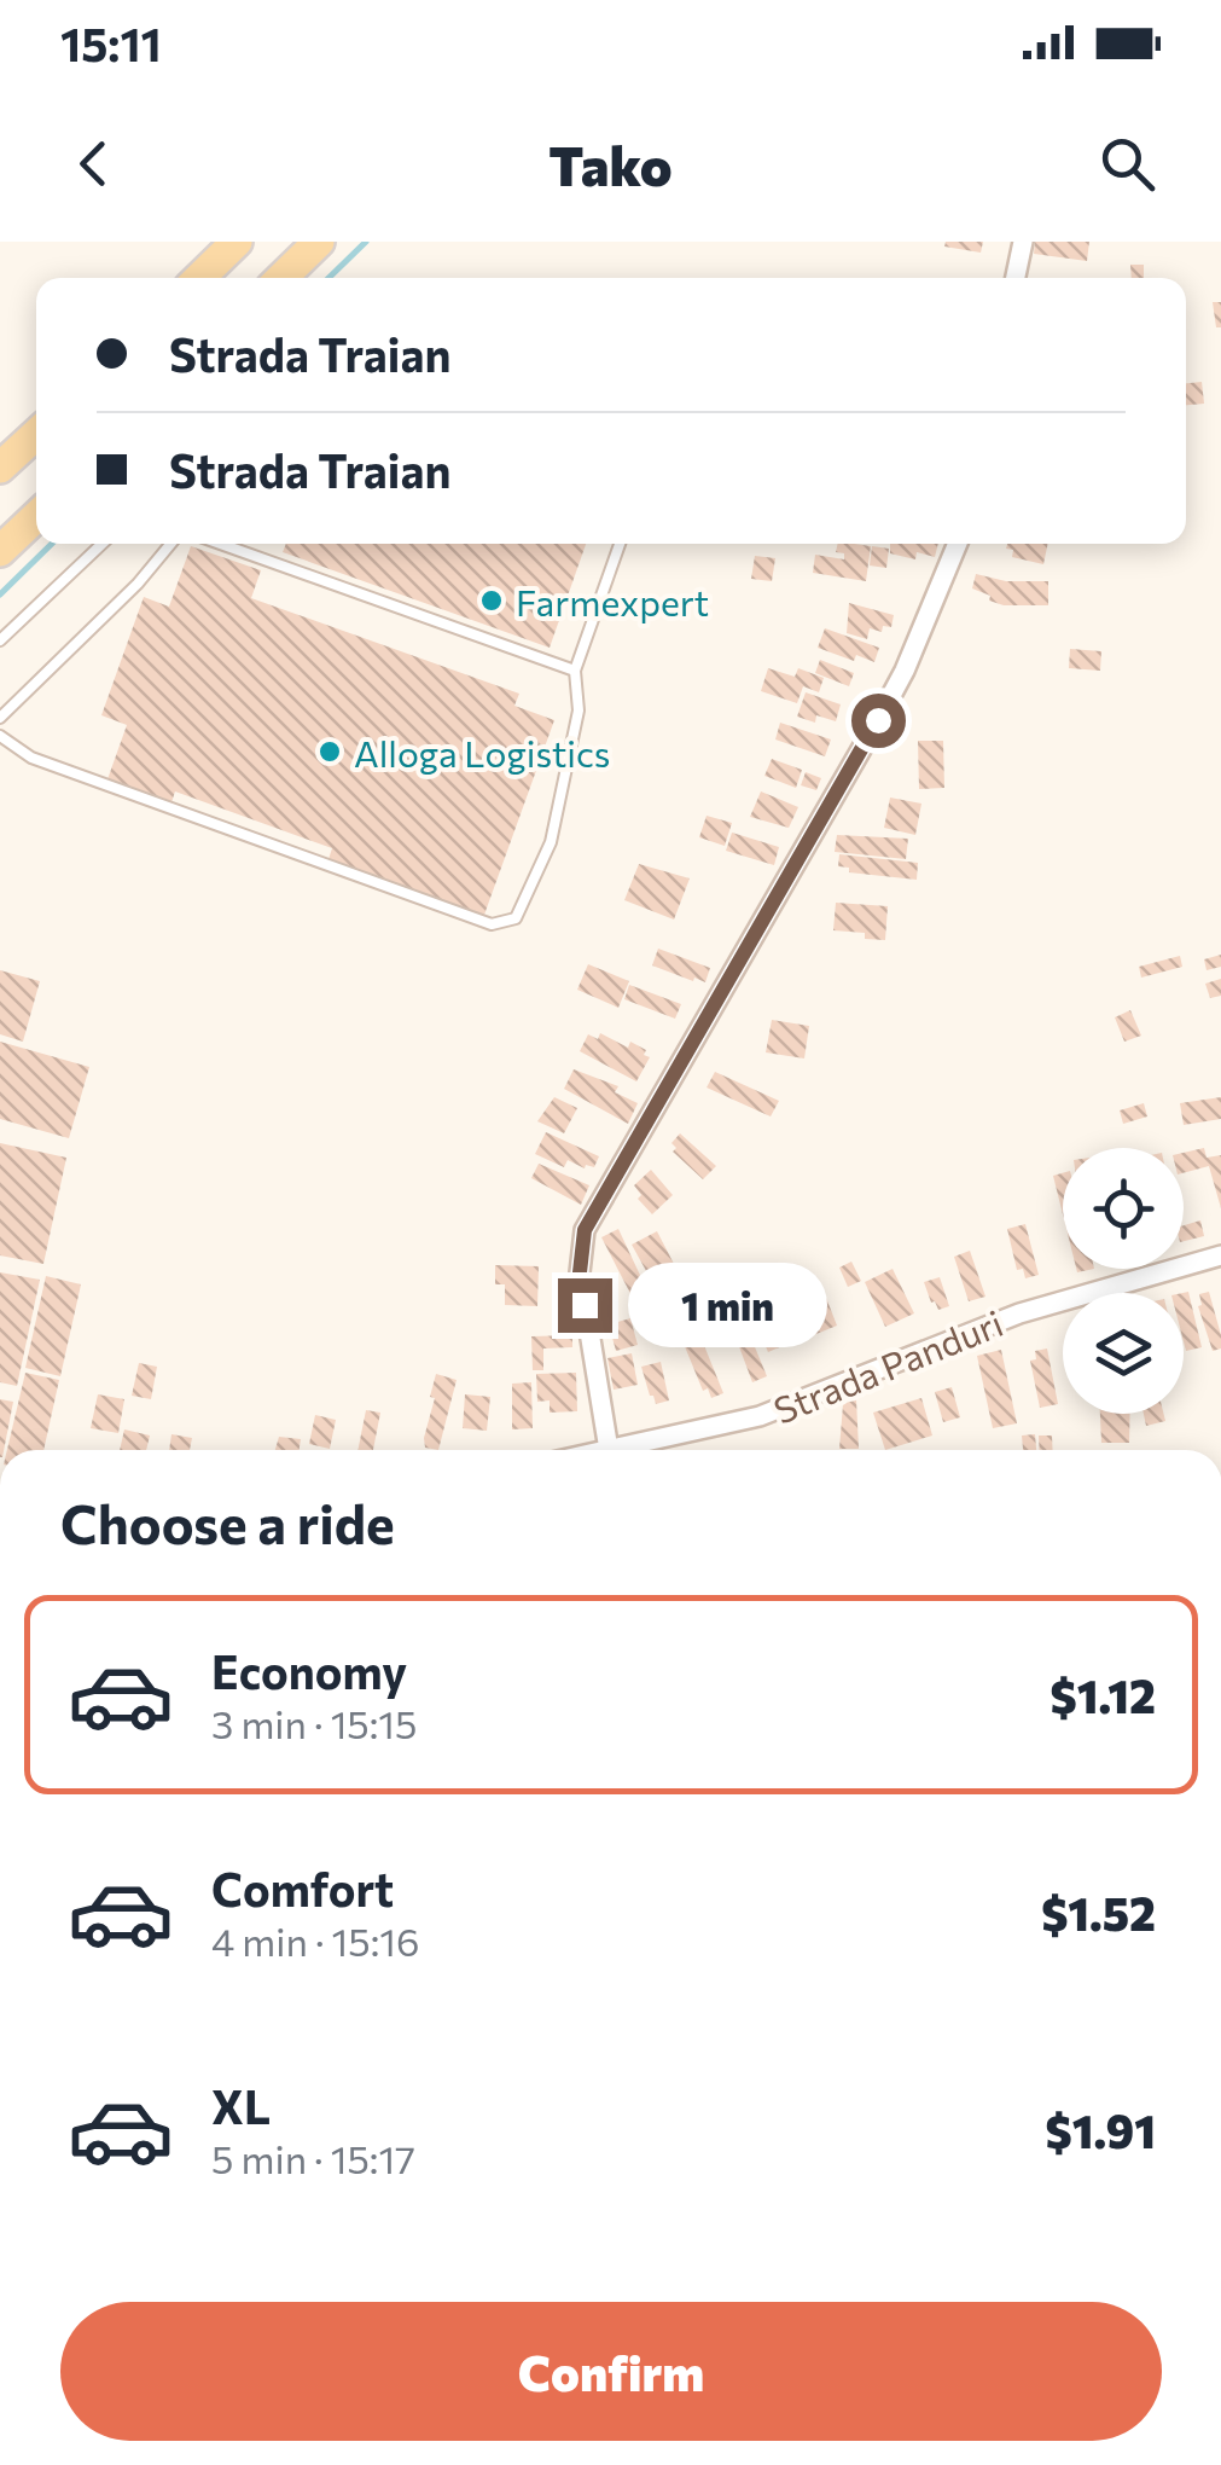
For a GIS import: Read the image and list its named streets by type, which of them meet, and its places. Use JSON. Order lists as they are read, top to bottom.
{
  "streets": {
    "street": ["Strada Panduri"]
  },
  "places": ["Farmexpert", "Alloga Logistics"],
  "page": {
    "status": "15:11",
    "header": "Tako",
    "banner": ["Strada Traian", "Strada Traian"],
    "bubble": "1 min",
    "heading": "Choose a ride",
    "list": [
      {
        "name": "Economy",
        "note": "3 min · 15:15",
        "value": "$1.12"
      },
      {
        "name": "Comfort",
        "note": "4 min · 15:16",
        "value": "$1.52"
      },
      {
        "name": "XL",
        "note": "5 min · 15:17",
        "value": "$1.91"
      }
    ],
    "buttons": "Confirm"
  }
}
